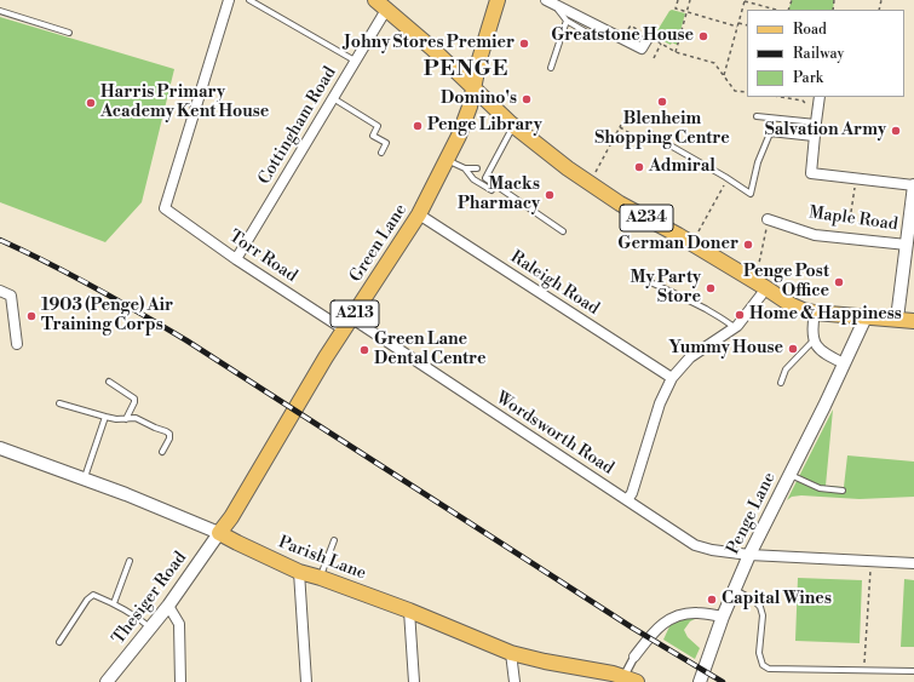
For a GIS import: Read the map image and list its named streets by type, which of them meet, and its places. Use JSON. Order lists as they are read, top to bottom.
{
  "streets": {
    "main road": [
      "A234",
      "Green Lane",
      "A213",
      "Parish Lane"
    ],
    "street": [
      "Cottingham Road",
      "Maple Road",
      "Torr Road",
      "Raleigh Road",
      "Wordsworth Road",
      "Penge Lane",
      "Thesiger Road"
    ]
  },
  "crossings": [
    ["Cottingham Road", "A234"],
    ["Cottingham Road", "Torr Road"],
    ["A234", "Maple Road"],
    ["A234", "Green Lane"],
    ["A234", "A213"],
    ["A234", "Penge Lane"],
    ["Green Lane", "Torr Road"],
    ["Green Lane", "Raleigh Road"],
    ["Green Lane", "A213"],
    ["Green Lane", "Wordsworth Road"],
    ["Green Lane", "Parish Lane"],
    ["Green Lane", "Thesiger Road"],
    ["Torr Road", "Wordsworth Road"],
    ["Wordsworth Road", "Penge Lane"],
    ["Parish Lane", "Thesiger Road"]
  ],
  "districts": ["PENGE"],
  "places": [
    "Greatstone House",
    "Johny Stores Premier",
    "Domino's",
    "Blenheim Shopping Centre",
    "Harris Primary Academy Kent House",
    "Penge Library",
    "Salvation Army",
    "Admiral",
    "Macks Pharmacy",
    "German Doner",
    "Penge Post Office",
    "My Party Store",
    "Home & Happiness",
    "1903 (Penge) Air Training Corps",
    "Yummy House",
    "Green Lane Dental Centre",
    "Capital Wines"
  ],
  "legend": ["Road", "Railway", "Park"]
}
